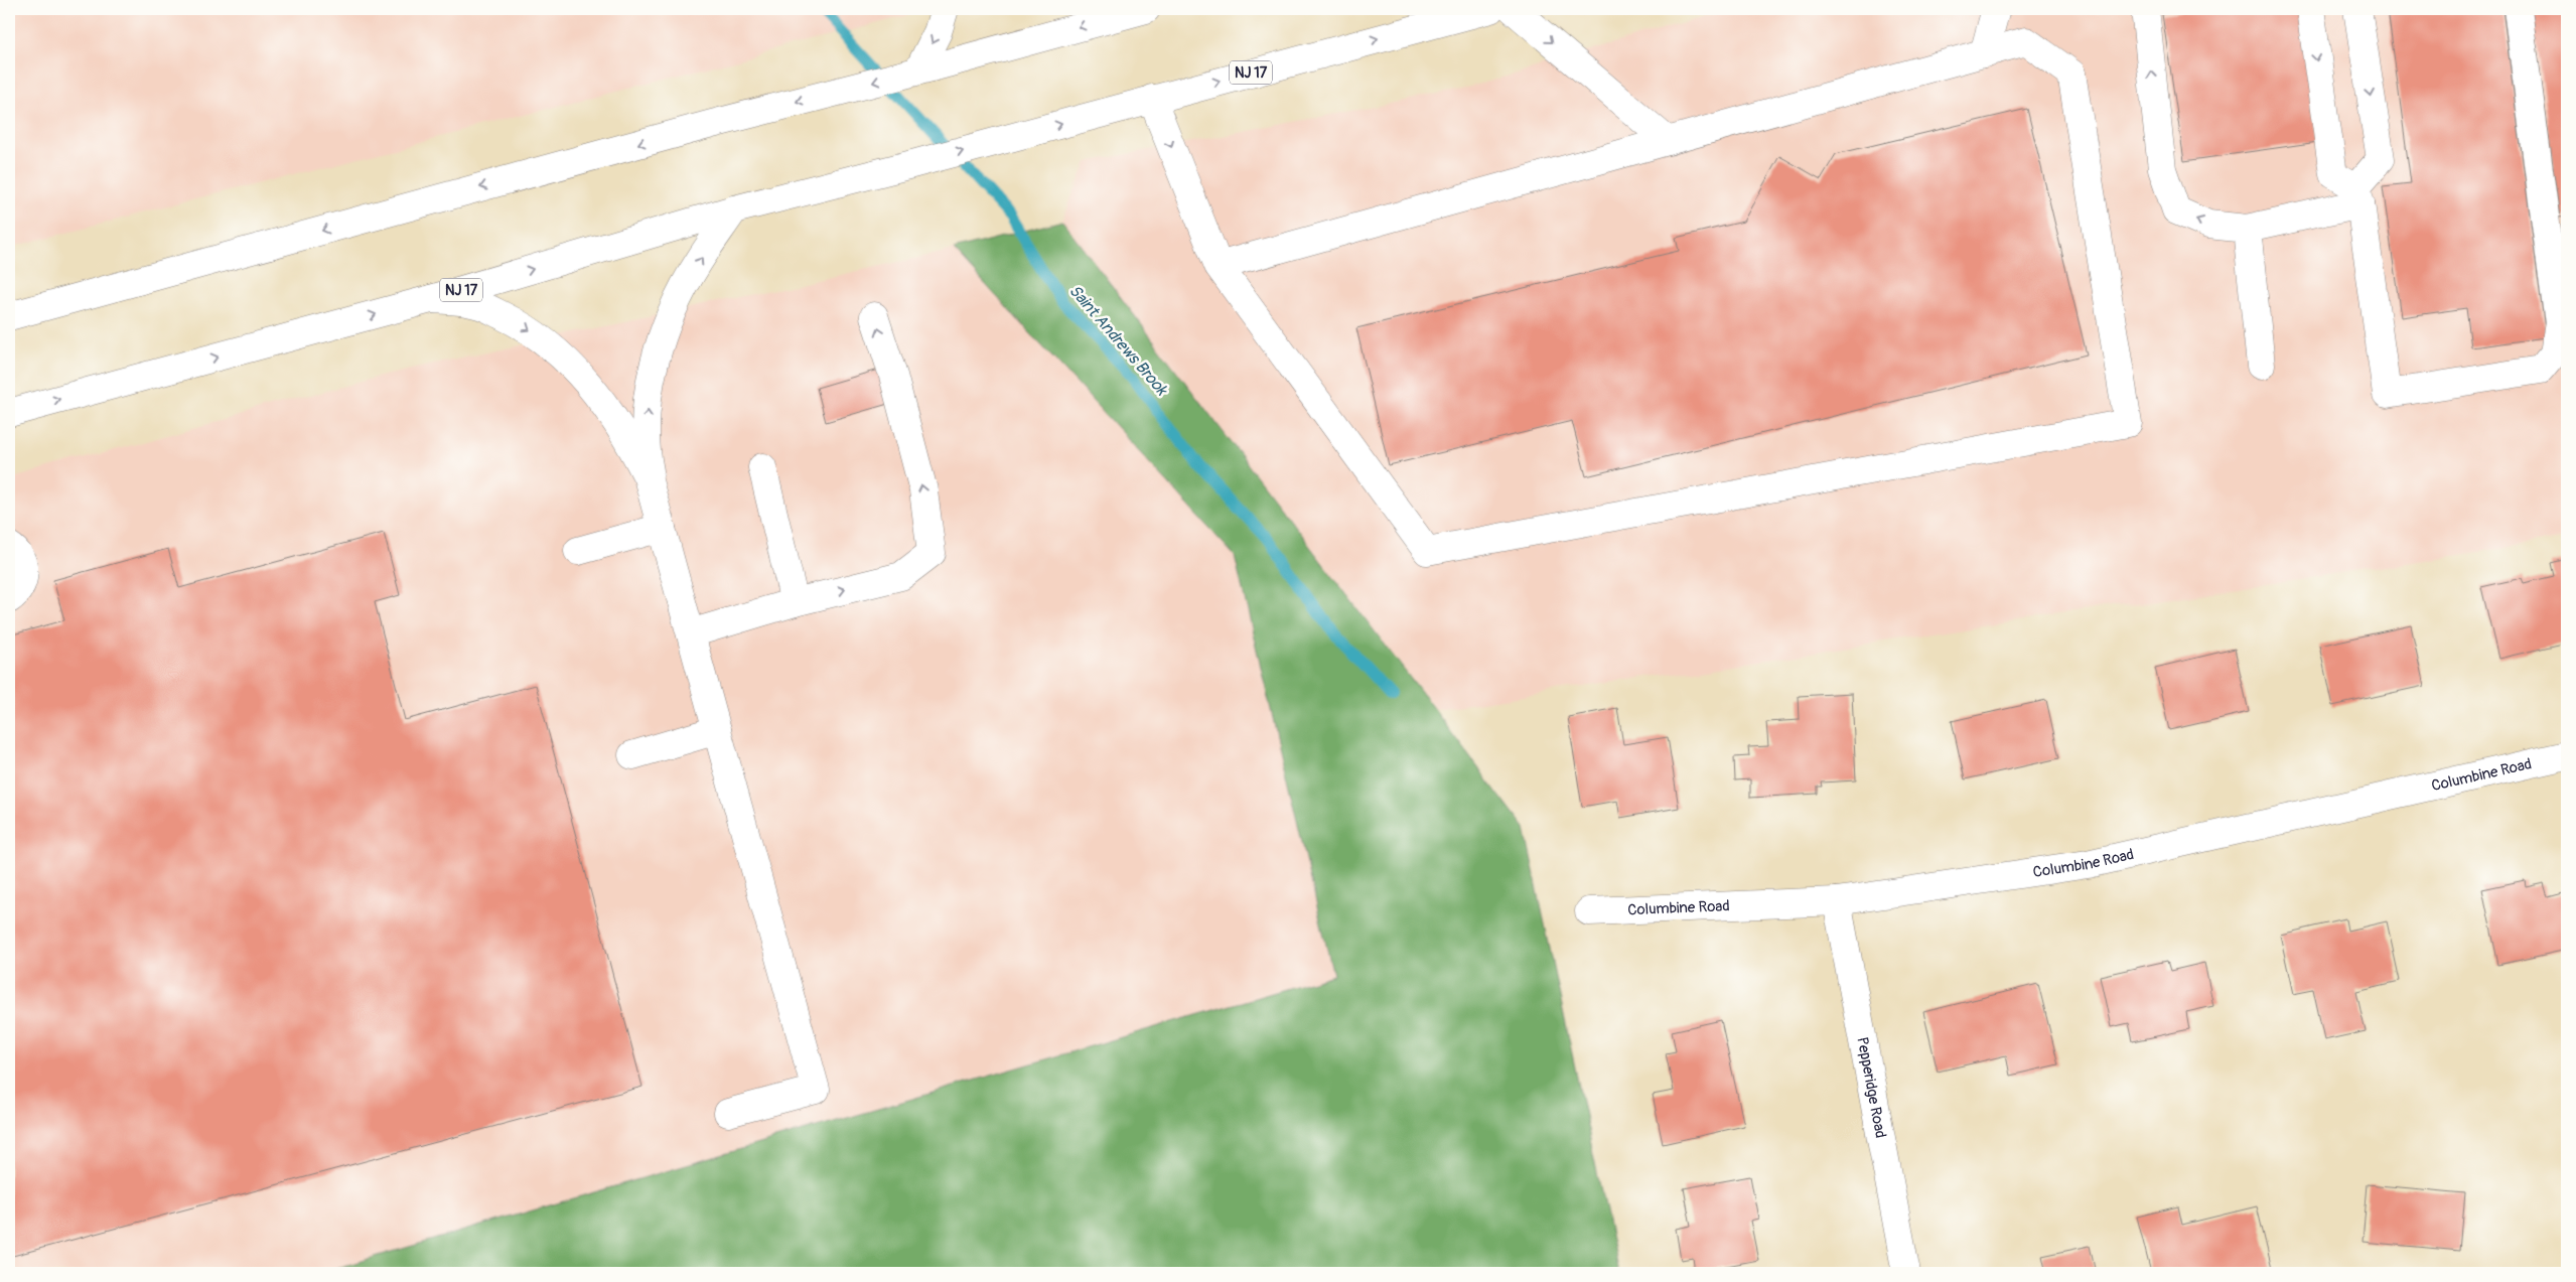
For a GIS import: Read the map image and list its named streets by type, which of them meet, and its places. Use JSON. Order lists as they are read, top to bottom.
{
  "streets": {
    "main road": ["NJ 17", "Columbine Road", "Pepperidge Road"]
  },
  "crossings": [
    ["Columbine Road", "Pepperidge Road"]
  ],
  "water": ["Saint Andrews Brook"]
}
